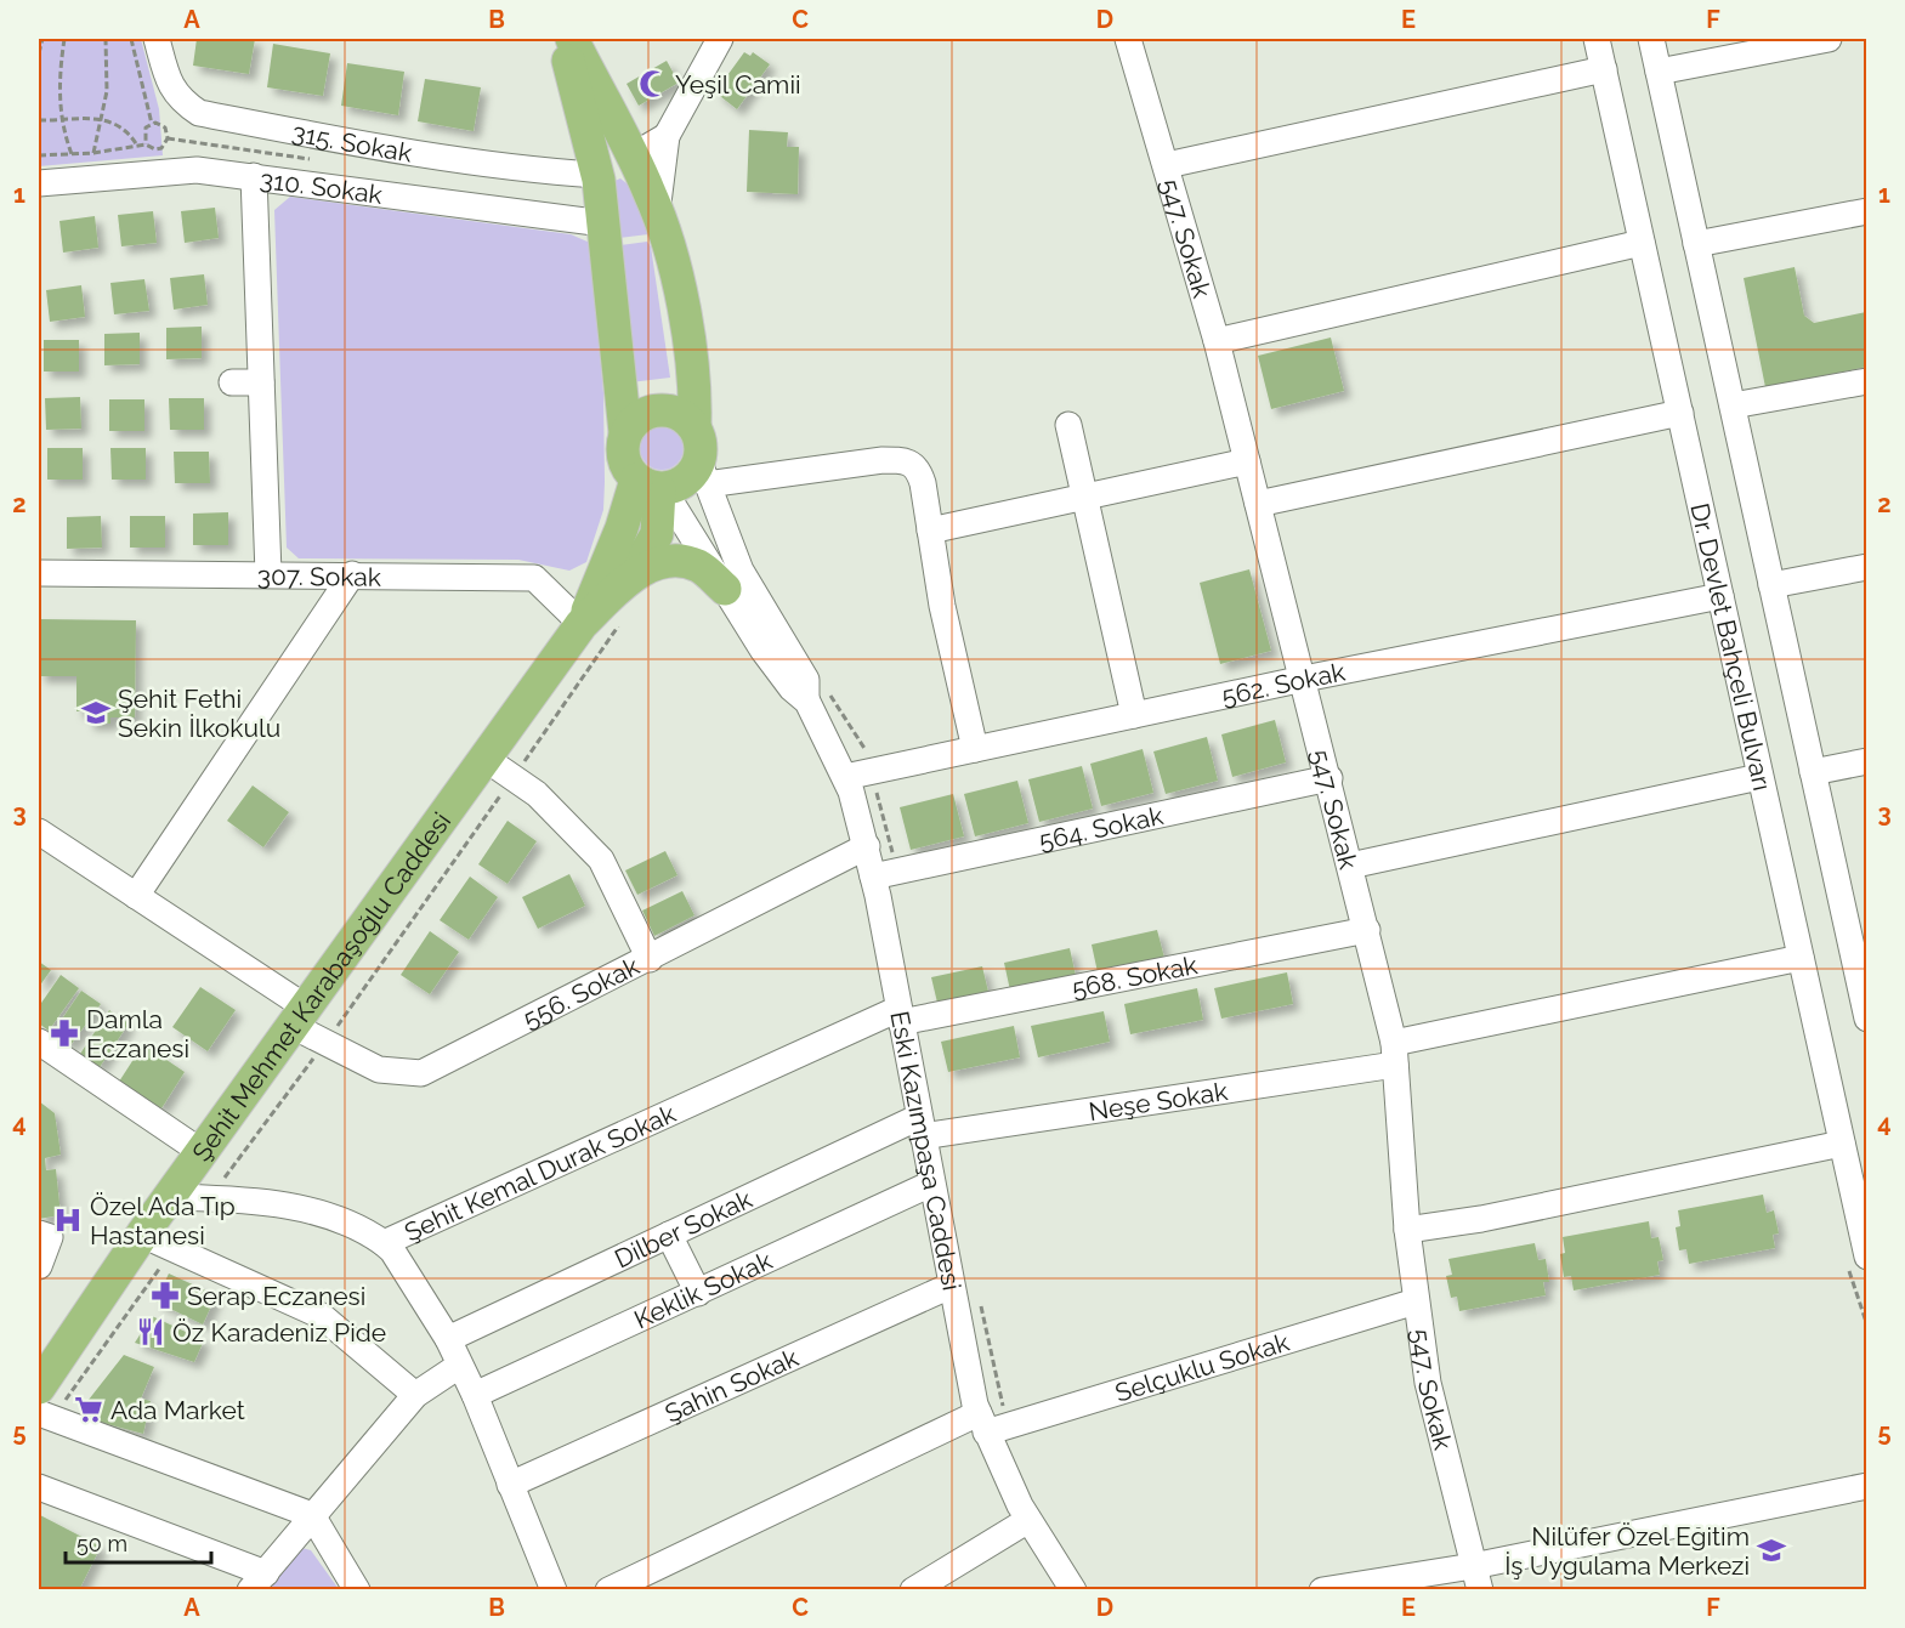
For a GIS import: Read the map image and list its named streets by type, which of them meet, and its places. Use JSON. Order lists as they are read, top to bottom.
{
  "streets": {
    "main road": ["Şehit Mehmet Karabaşoğlu Caddesi"],
    "street": [
      "315. Sokak",
      "310. Sokak",
      "547. Sokak",
      "307. Sokak",
      "Dr. Devlet Bahçeli Bulvarı",
      "562. Sokak",
      "564. Sokak",
      "568. Sokak",
      "556. Sokak",
      "Neşe Sokak",
      "Eski Kazımpaşa Caddesi",
      "Şehit Kemal Durak Sokak",
      "Dilber Sokak",
      "Keklik Sokak",
      "Selçuklu Sokak",
      "Şahin Sokak"
    ]
  },
  "crossings": [
    ["547. Sokak", "562. Sokak"],
    ["547. Sokak", "564. Sokak"],
    ["547. Sokak", "568. Sokak"],
    ["547. Sokak", "Neşe Sokak"],
    ["547. Sokak", "Selçuklu Sokak"],
    ["307. Sokak", "Şehit Mehmet Karabaşoğlu Caddesi"],
    ["Dr. Devlet Bahçeli Bulvarı", "562. Sokak"],
    ["Dr. Devlet Bahçeli Bulvarı", "Neşe Sokak"],
    ["562. Sokak", "Eski Kazımpaşa Caddesi"],
    ["564. Sokak", "Eski Kazımpaşa Caddesi"],
    ["568. Sokak", "Eski Kazımpaşa Caddesi"],
    ["568. Sokak", "Şehit Kemal Durak Sokak"],
    ["Şehit Mehmet Karabaşoğlu Caddesi", "556. Sokak"],
    ["Şehit Mehmet Karabaşoğlu Caddesi", "Eski Kazımpaşa Caddesi"],
    ["Şehit Mehmet Karabaşoğlu Caddesi", "Şehit Kemal Durak Sokak"],
    ["556. Sokak", "Eski Kazımpaşa Caddesi"],
    ["Neşe Sokak", "Eski Kazımpaşa Caddesi"],
    ["Neşe Sokak", "Dilber Sokak"],
    ["Eski Kazımpaşa Caddesi", "Şehit Kemal Durak Sokak"],
    ["Eski Kazımpaşa Caddesi", "Dilber Sokak"],
    ["Eski Kazımpaşa Caddesi", "Keklik Sokak"],
    ["Eski Kazımpaşa Caddesi", "Selçuklu Sokak"],
    ["Eski Kazımpaşa Caddesi", "Şahin Sokak"]
  ],
  "places": {
    "mosque": ["Yeşil Camii"],
    "school or university": ["Şehit Fethi Sekin İlkokulu", "Nilüfer Özel Eğitim İş Uygulama Merkezi"],
    "pharmacy": ["Damla Eczanesi", "Serap Eczanesi"],
    "hospital": ["Özel Ada Tıp Hastanesi"],
    "restaurant": ["Öz Karadeniz Pide"],
    "supermarket": ["Ada Market"]
  },
  "scale_bar": "50 m",
  "grid": {
    "columns": [
      "A",
      "B",
      "C",
      "D",
      "E",
      "F"
    ],
    "rows": [
      "1",
      "2",
      "3",
      "4",
      "5"
    ]
  }
}
